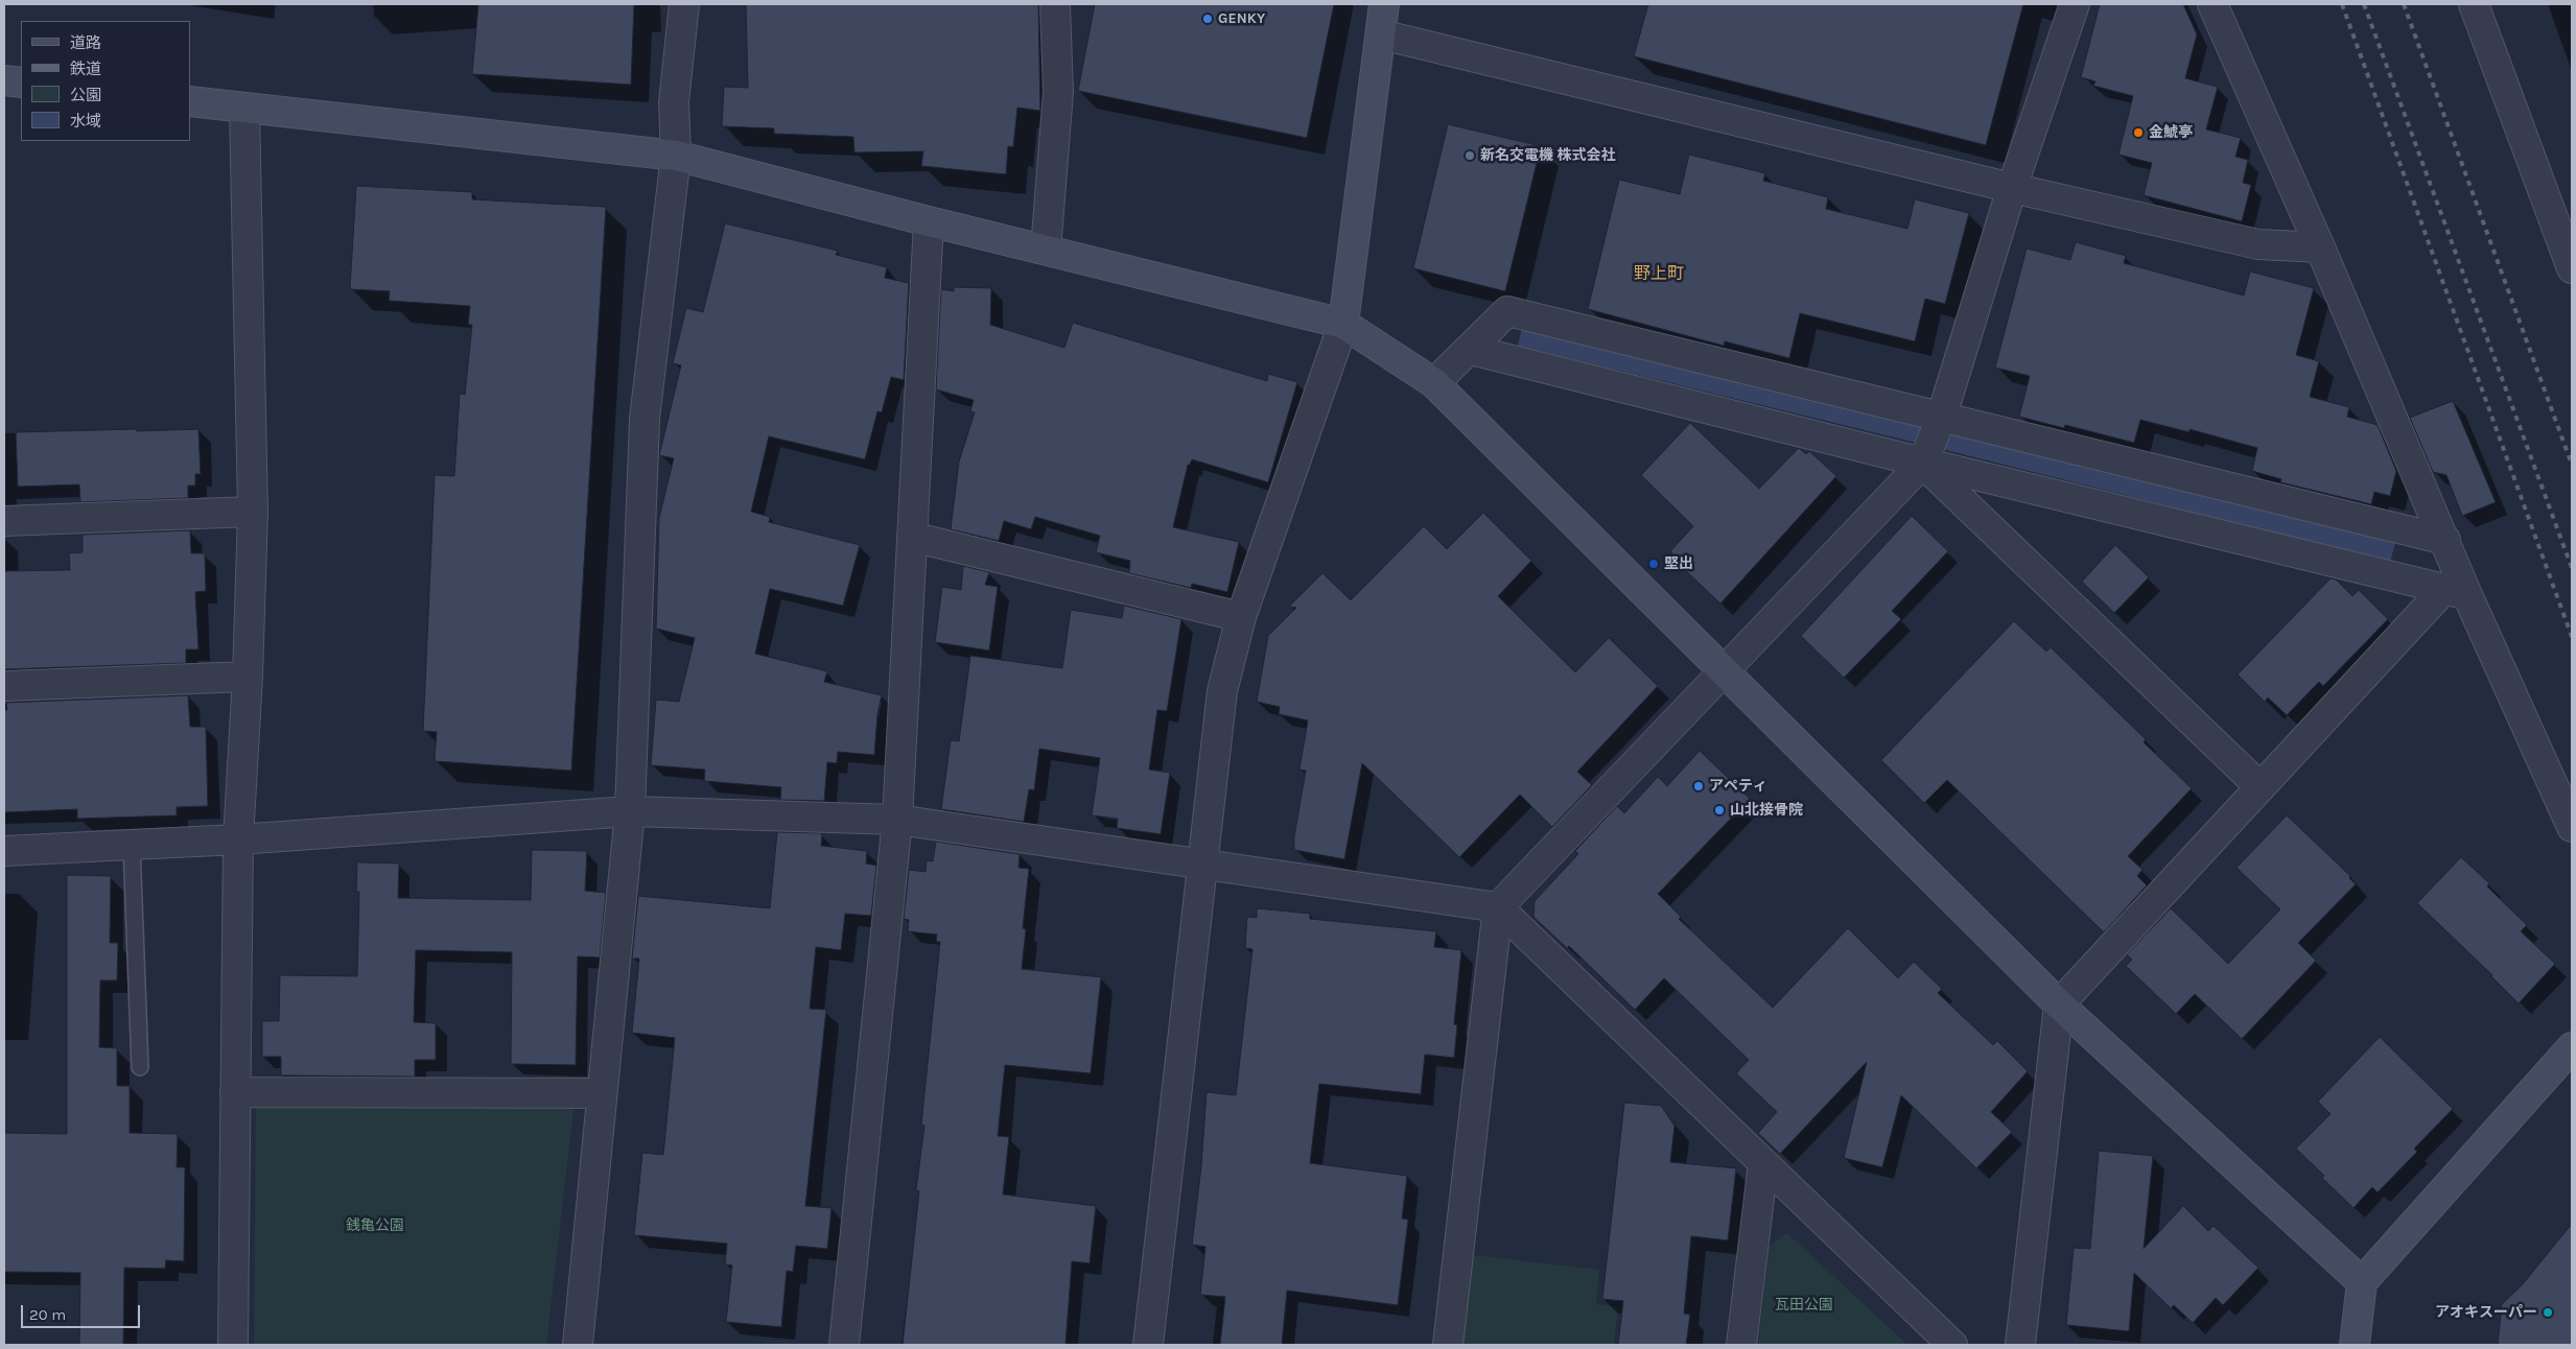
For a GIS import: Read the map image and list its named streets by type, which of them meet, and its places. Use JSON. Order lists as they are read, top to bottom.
{
  "districts": ["野上町"],
  "parks": ["銭亀公園", "瓦田公園"],
  "places": [
    "GENKY",
    "金鯱亭",
    "新名交電機 株式会社",
    "堅出",
    "アペティ",
    "山北接骨院",
    "アオキスーパー"
  ],
  "legend": [
    "道路",
    "鉄道",
    "公園",
    "水域"
  ],
  "scale_bar": "20 m"
}
